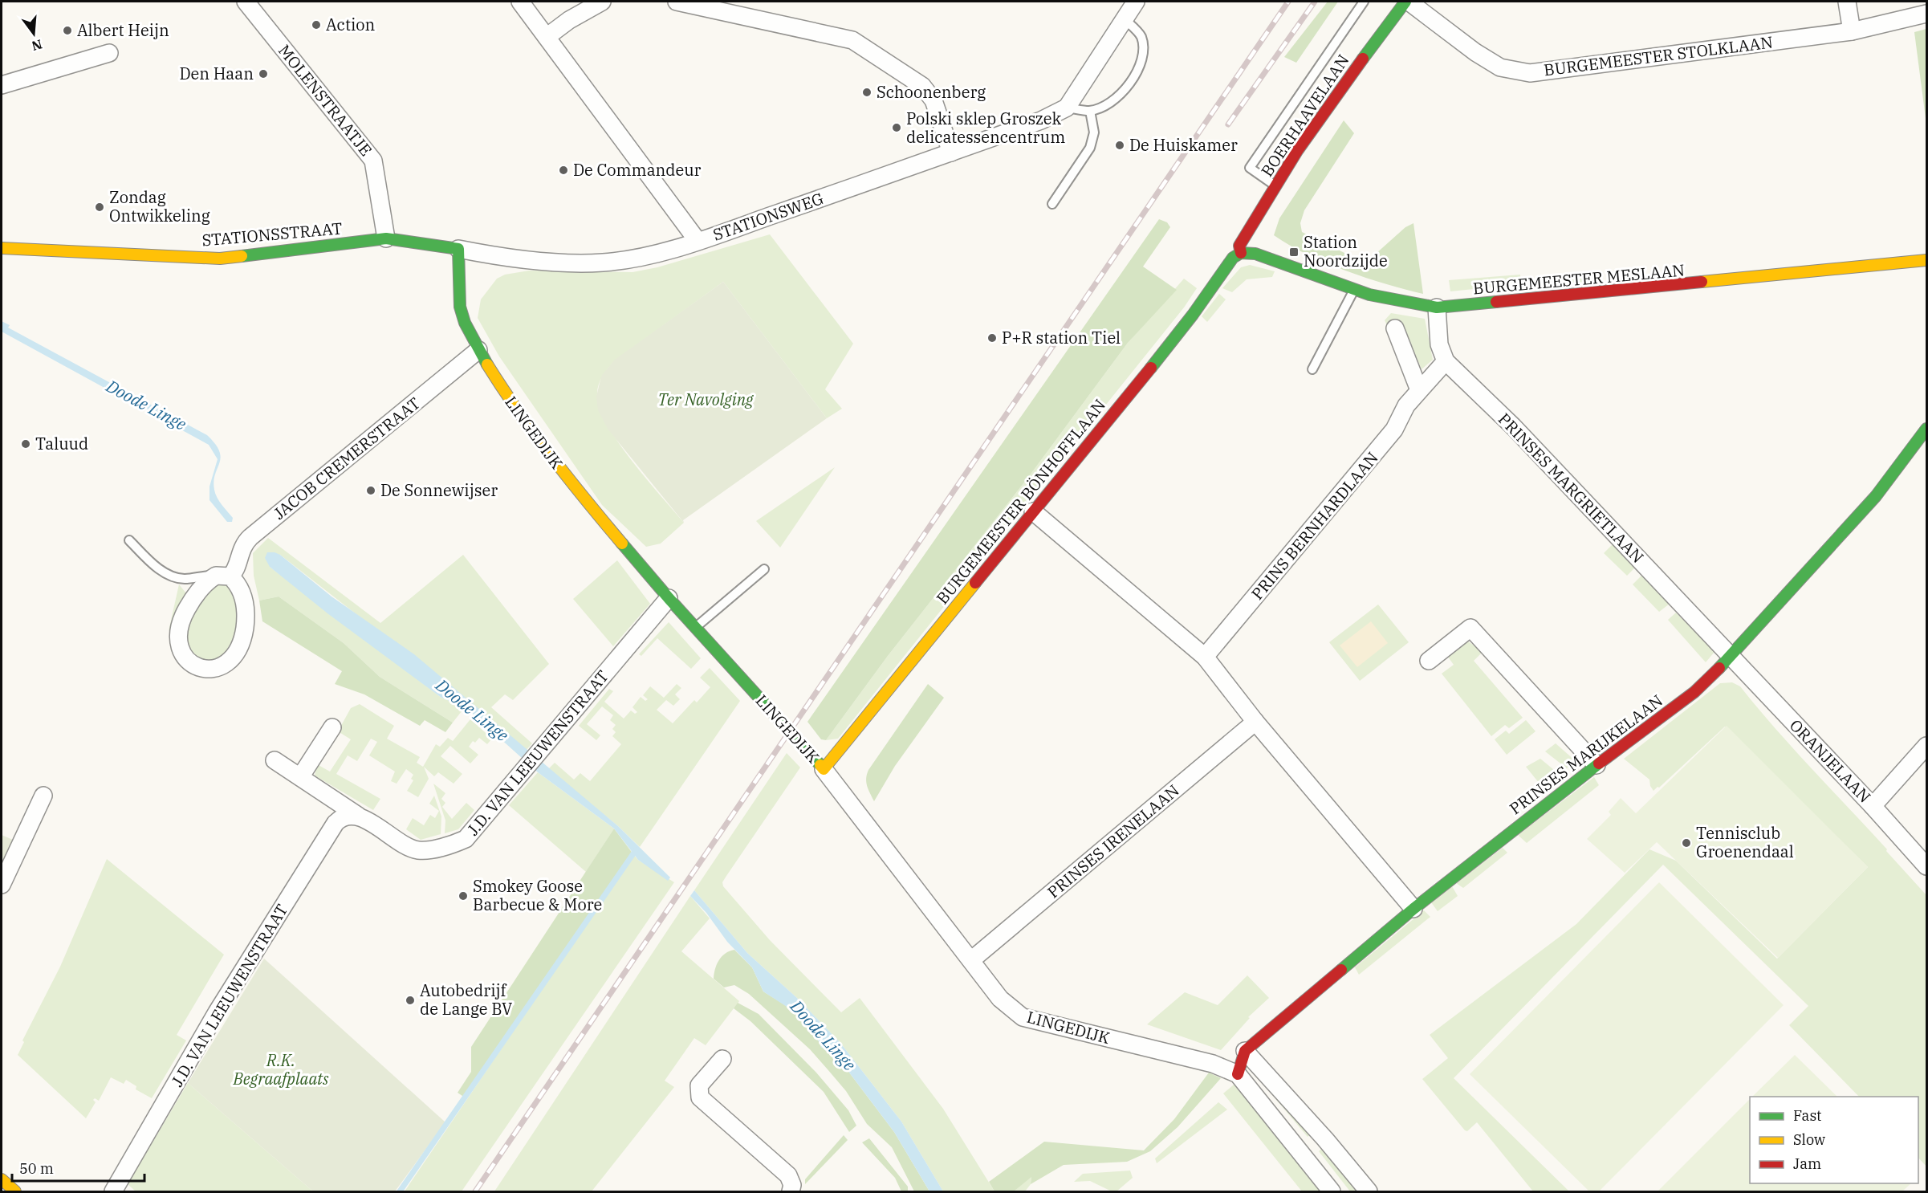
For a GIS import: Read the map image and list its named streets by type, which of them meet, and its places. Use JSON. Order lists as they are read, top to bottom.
{
  "streets": {
    "street": [
      "BURGEMEESTER STOLKLAAN",
      "MOLENSTRAATJE",
      "BOERHAAVELAAN",
      "STATIONSWEG",
      "STATIONSSTRAAT",
      "BURGEMEESTER MESLAAN",
      "LINGEDIJK",
      "JACOB CREMERSTRAAT",
      "PRINSES MARGRIETLAAN",
      "BURGEMEESTER BÖNHOFFLAAN",
      "PRINS BERNHARDLAAN",
      "J.D. VAN LEEUWENSTRAAT",
      "PRINSES MARIJKELAAN",
      "ORANJELAAN",
      "PRINSES IRENELAAN"
    ]
  },
  "crossings": [
    ["BURGEMEESTER STOLKLAAN", "BOERHAAVELAAN"],
    ["MOLENSTRAATJE", "STATIONSSTRAAT"],
    ["BOERHAAVELAAN", "BURGEMEESTER MESLAAN"],
    ["BOERHAAVELAAN", "BURGEMEESTER BÖNHOFFLAAN"],
    ["STATIONSWEG", "STATIONSSTRAAT"],
    ["STATIONSWEG", "LINGEDIJK"],
    ["STATIONSSTRAAT", "LINGEDIJK"],
    ["BURGEMEESTER MESLAAN", "PRINSES MARGRIETLAAN"],
    ["BURGEMEESTER MESLAAN", "BURGEMEESTER BÖNHOFFLAAN"],
    ["LINGEDIJK", "JACOB CREMERSTRAAT"],
    ["LINGEDIJK", "BURGEMEESTER BÖNHOFFLAAN"],
    ["LINGEDIJK", "J.D. VAN LEEUWENSTRAAT"],
    ["LINGEDIJK", "PRINSES IRENELAAN"],
    ["PRINSES MARGRIETLAAN", "PRINS BERNHARDLAAN"],
    ["PRINSES MARGRIETLAAN", "PRINSES MARIJKELAAN"],
    ["PRINSES MARGRIETLAAN", "ORANJELAAN"],
    ["PRINSES MARIJKELAAN", "ORANJELAAN"]
  ],
  "water": ["Doode Linge"],
  "parks": ["Ter Navolging", "R.K. Begraafplaats"],
  "places": {
    "other": [
      "Action",
      "Albert Heijn",
      "Den Haan",
      "Schoonenberg",
      "Polski sklep Groszek delicatessencentrum",
      "De Huiskamer",
      "De Commandeur",
      "Zondag Ontwikkeling",
      "P+R station Tiel",
      "Taluud",
      "De Sonnewijser",
      "Tennisclub Groenendaal",
      "Smokey Goose Barbecue & More",
      "Autobedrijf de Lange BV"
    ],
    "transit": ["Station Noordzijde"]
  },
  "legend": ["Fast", "Slow", "Jam"],
  "scale_bar": "50 m",
  "north": "bottom"
}
